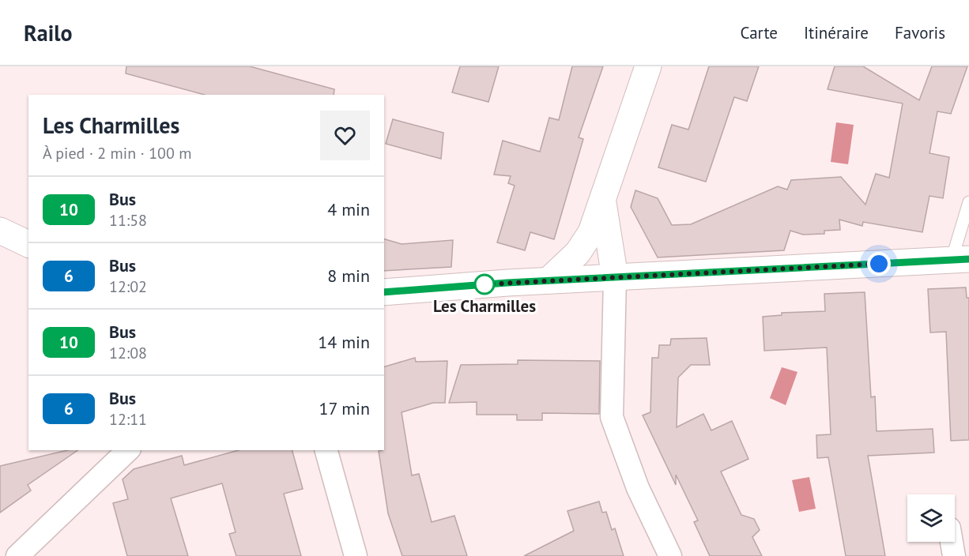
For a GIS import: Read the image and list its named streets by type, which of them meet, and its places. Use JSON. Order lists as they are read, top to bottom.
{
  "places": ["Les Charmilles"],
  "lines": ["bus line 10"],
  "page": {
    "header": "Railo",
    "nav": ["Carte", "Itinéraire", "Favoris"],
    "heading": ["Les Charmilles", "À pied · 2 min · 100 m"],
    "list": [
      {
        "mark": "10",
        "name": "Bus",
        "note": "11:58",
        "value": "4 min"
      },
      {
        "mark": "6",
        "name": "Bus",
        "note": "12:02",
        "value": "8 min"
      },
      {
        "mark": "10",
        "name": "Bus",
        "note": "12:08",
        "value": "14 min"
      },
      {
        "mark": "6",
        "name": "Bus",
        "note": "12:11",
        "value": "17 min"
      }
    ]
  }
}
